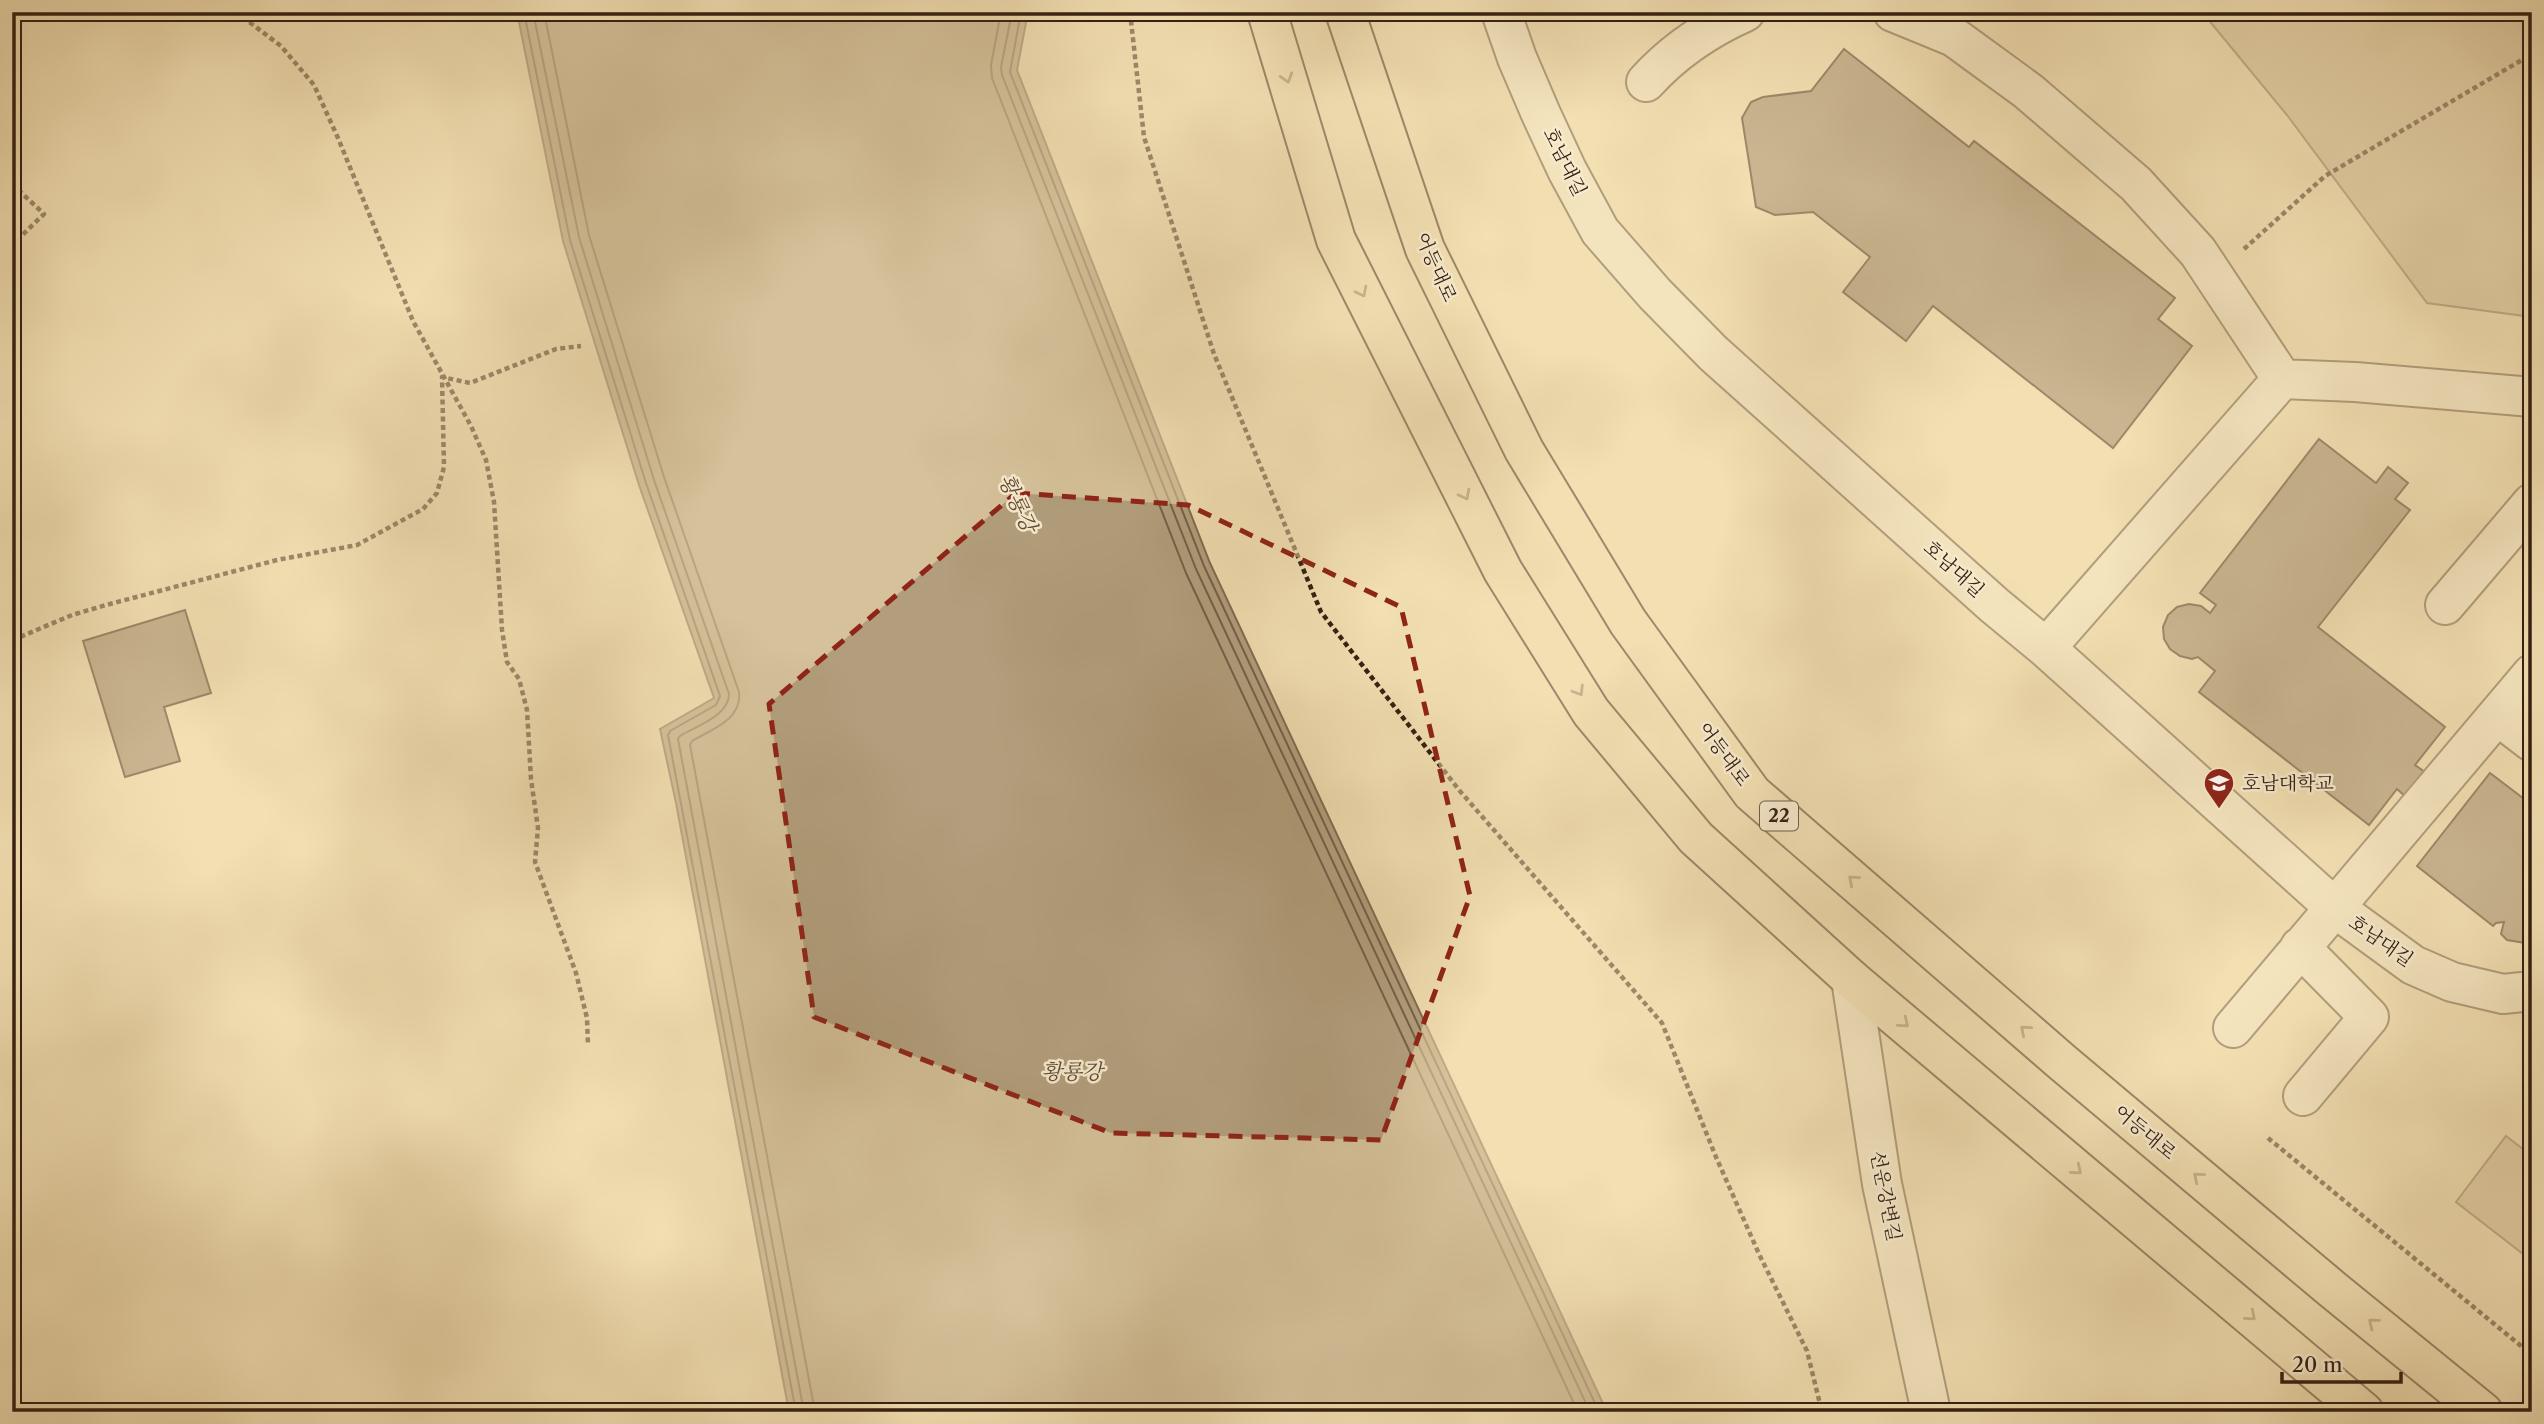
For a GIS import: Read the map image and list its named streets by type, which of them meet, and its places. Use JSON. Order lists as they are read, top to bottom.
{
  "streets": {
    "main road": ["어등대로", "22"],
    "lane": ["호남대길", "선운강변길"]
  },
  "water": ["황룡강"],
  "places": {
    "school or university": ["호남대학교"]
  },
  "scale_bar": "20 m"
}
